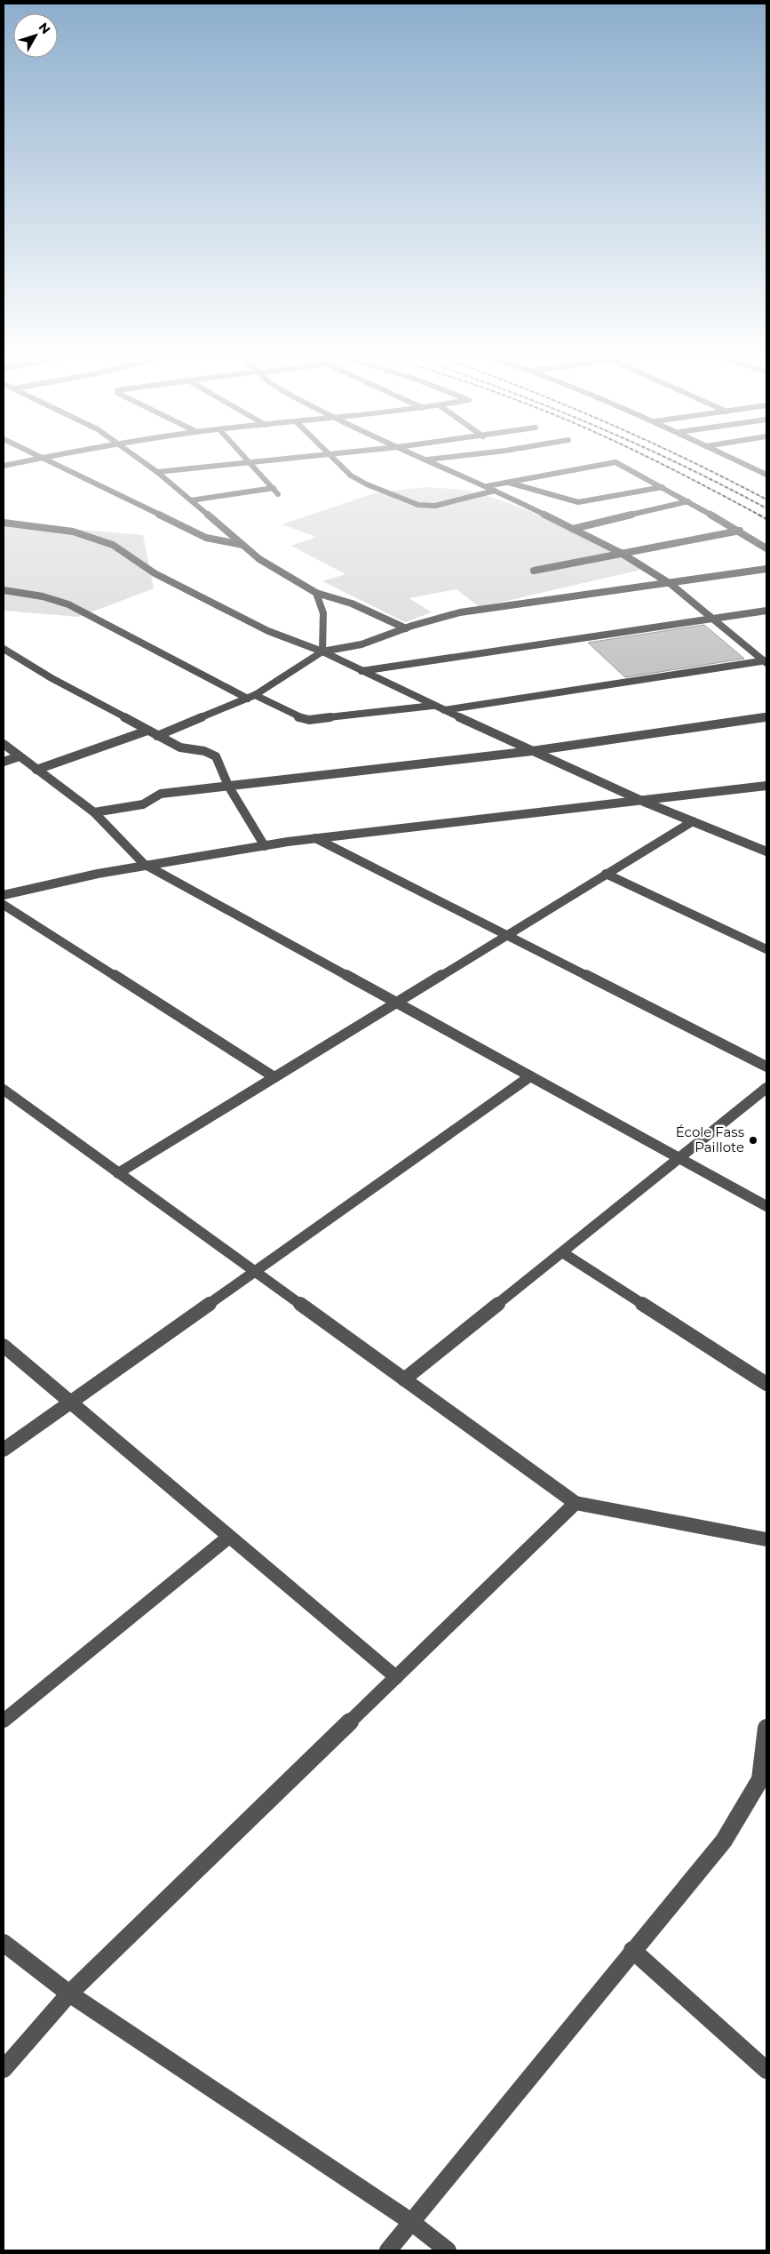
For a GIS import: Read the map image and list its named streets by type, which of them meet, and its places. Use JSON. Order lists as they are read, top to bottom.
{
  "places": ["École Fass Paillote"],
  "north": "top right"
}
